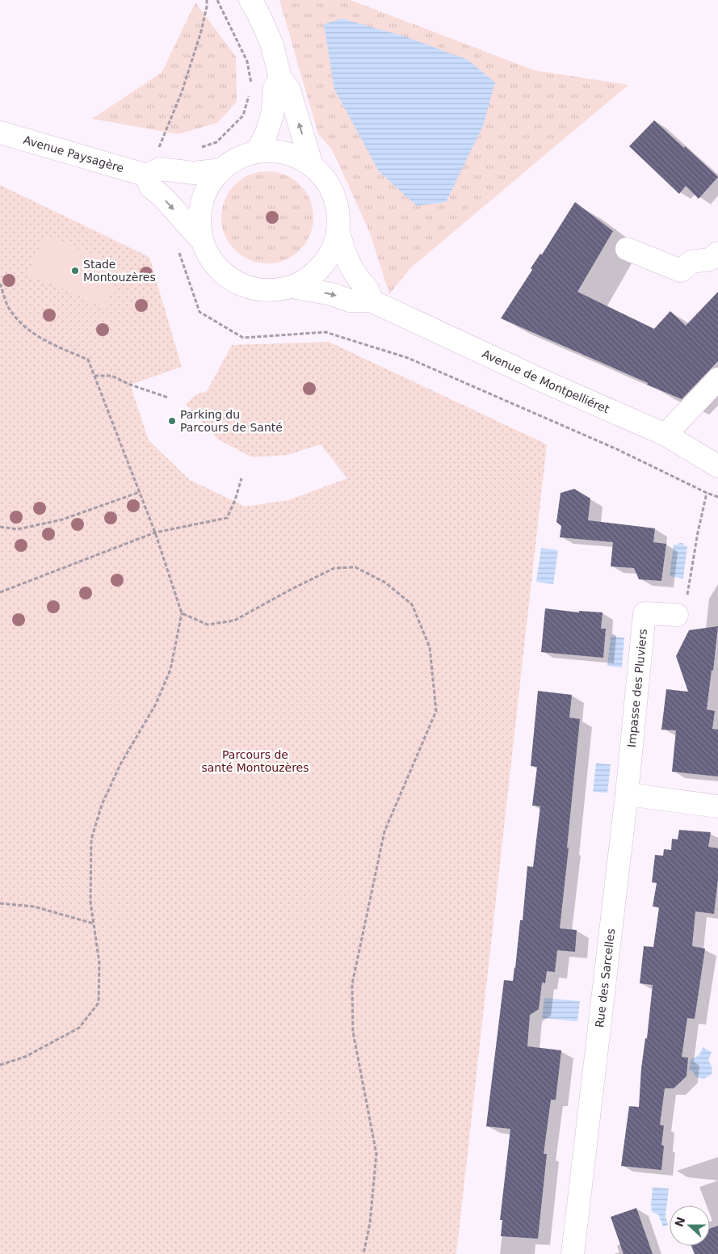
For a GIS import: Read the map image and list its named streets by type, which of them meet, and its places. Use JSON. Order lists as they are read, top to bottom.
{
  "streets": {
    "street": [
      "Avenue Paysagère",
      "Avenue de Montpelliéret",
      "Impasse des Pluviers",
      "Rue des Sarcelles"
    ]
  },
  "crossings": [
    ["Impasse des Pluviers", "Rue des Sarcelles"]
  ],
  "parks": ["Parcours de santé Montouzères"],
  "places": ["Stade Montouzères", "Parking du Parcours de Santé"],
  "north": "left"
}
